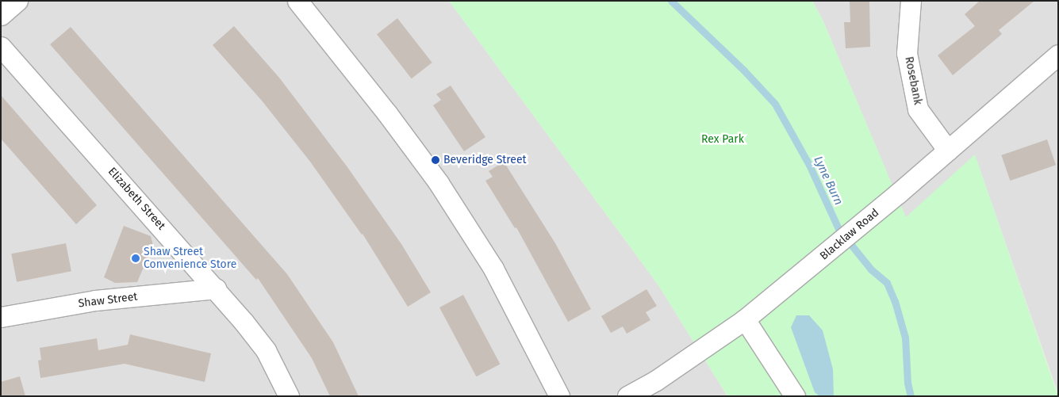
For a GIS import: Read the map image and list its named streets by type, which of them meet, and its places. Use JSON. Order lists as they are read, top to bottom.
{
  "streets": {
    "street": [
      "Rosebank",
      "Elizabeth Street",
      "Blacklaw Road",
      "Shaw Street"
    ]
  },
  "crossings": [
    ["Rosebank", "Blacklaw Road"],
    ["Elizabeth Street", "Shaw Street"]
  ],
  "water": ["Lyne Burn"],
  "parks": ["Rex Park"],
  "places": ["Beveridge Street", "Shaw Street Convenience Store"]
}
